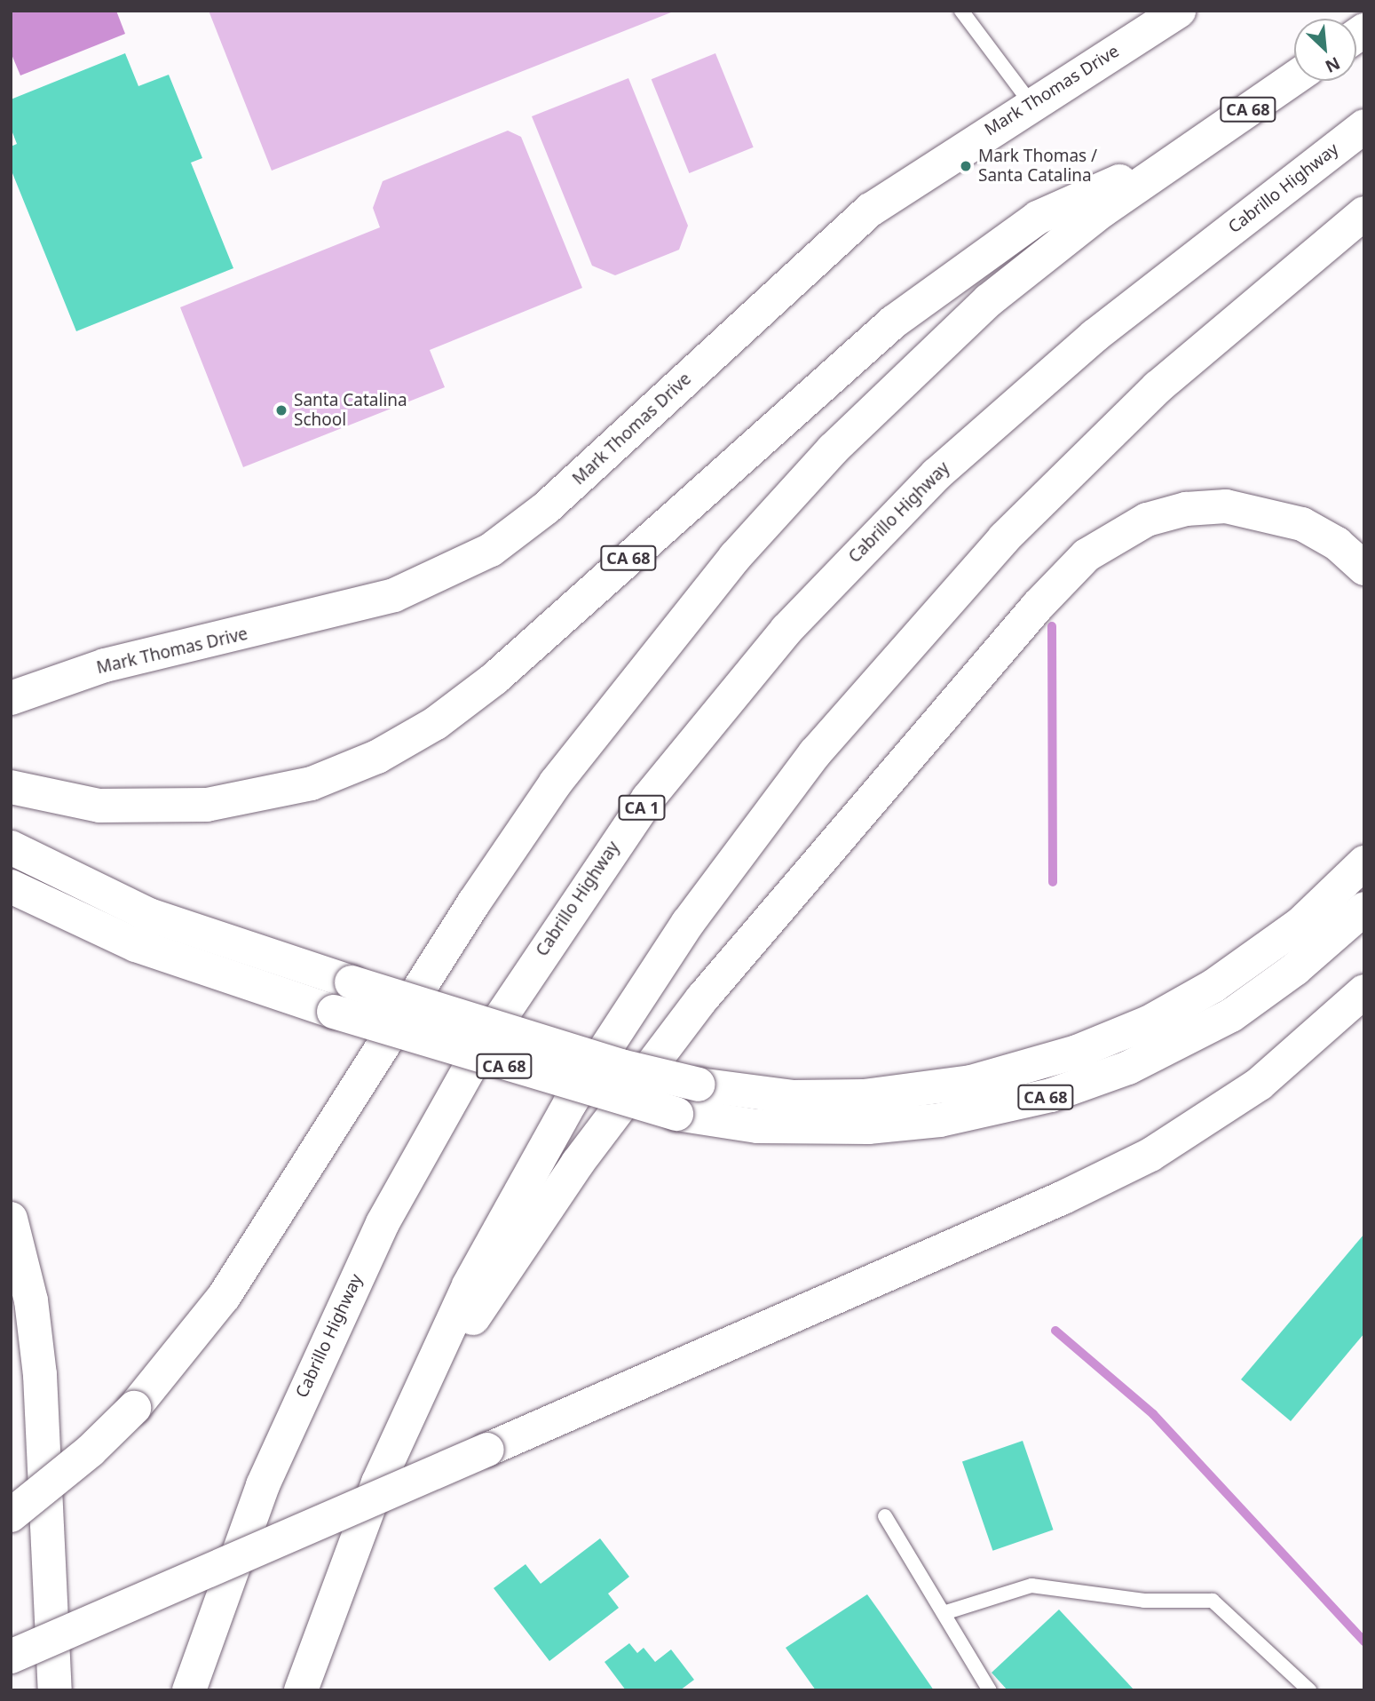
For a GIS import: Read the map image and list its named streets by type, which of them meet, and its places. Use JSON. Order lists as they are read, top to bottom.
{
  "streets": {
    "main road": [
      "Mark Thomas Drive",
      "CA 68",
      "Cabrillo Highway",
      "CA 1"
    ]
  },
  "places": ["Mark Thomas / Santa Catalina", "Santa Catalina School"],
  "north": "bottom right"
}
